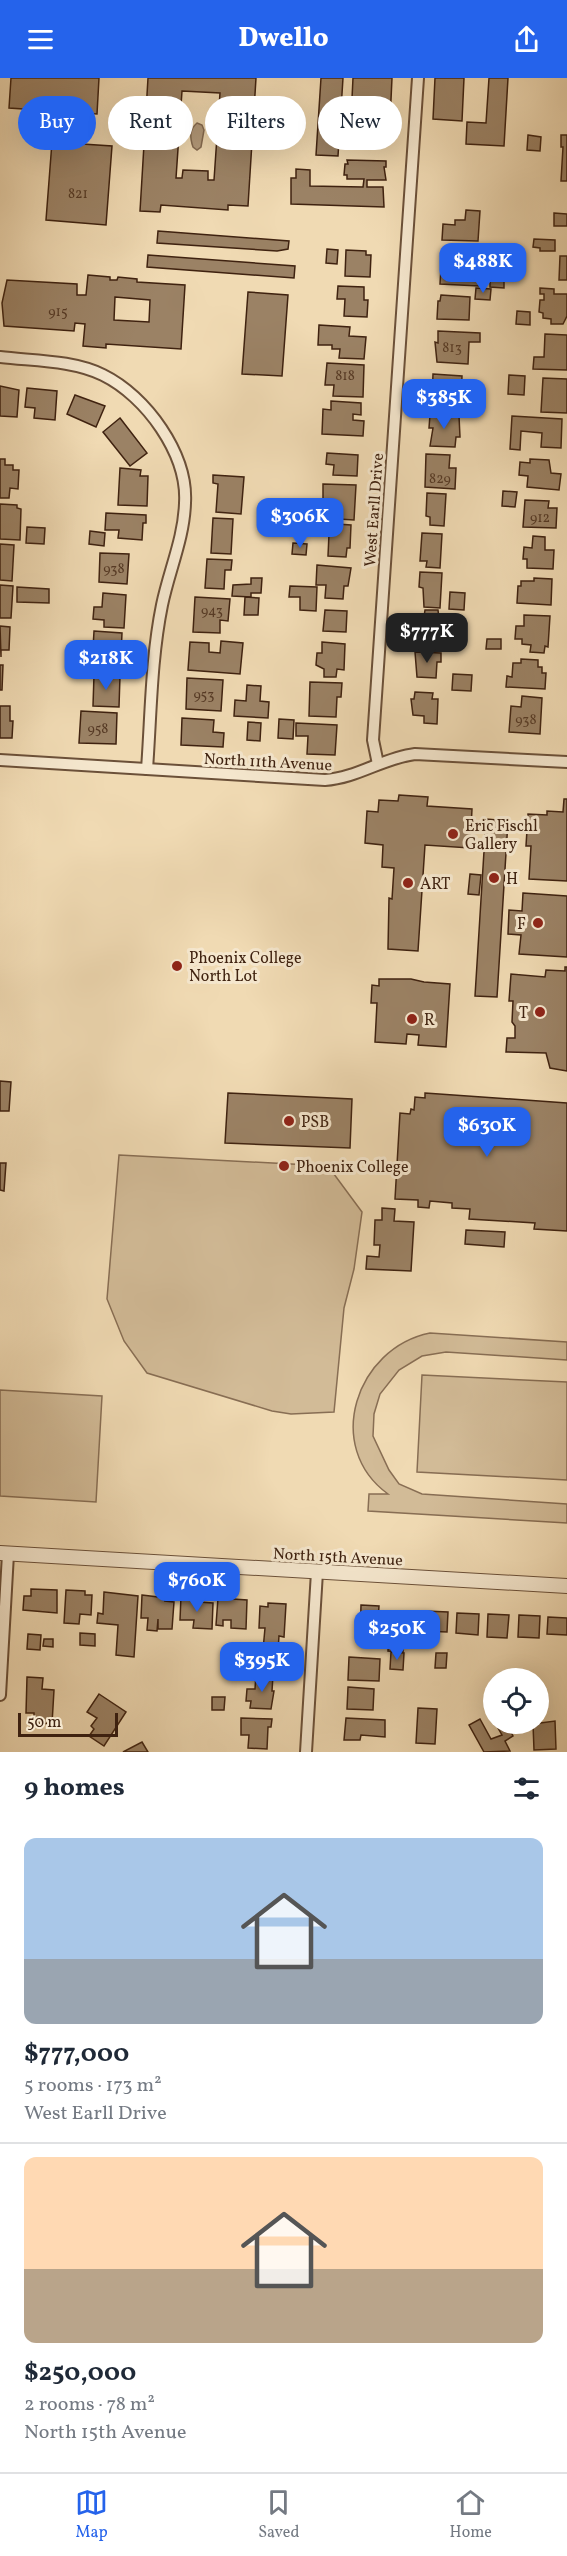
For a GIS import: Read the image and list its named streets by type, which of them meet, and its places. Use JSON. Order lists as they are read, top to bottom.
{
  "streets": {
    "street": ["West Earll Drive", "North 11th Avenue", "North 15th Avenue"]
  },
  "crossings": [
    ["West Earll Drive", "North 11th Avenue"]
  ],
  "places": [
    "Eric Fischl Gallery",
    "H",
    "ART",
    "F",
    "Phoenix College North Lot",
    "T",
    "R",
    "PSB",
    "Phoenix College"
  ],
  "house_numbers": [
    "821",
    "915",
    "813",
    "818",
    "829",
    "912",
    "938",
    "943",
    "953",
    "938",
    "958"
  ],
  "scale_bar": "50 m",
  "page": {
    "header": "Dwello",
    "chip": [
      "Buy",
      "Rent",
      "Filters",
      "New"
    ],
    "price": [
      "$488K",
      "$385K",
      "$306K",
      "$777K",
      "$218K",
      "$630K",
      "$760K",
      "$250K",
      "$395K"
    ],
    "scale": "50 m",
    "heading": "9 homes",
    "list": [
      {
        "name": "$777,000",
        "note": "5 rooms · 173 m² · West Earll Drive"
      },
      {
        "name": "$250,000",
        "note": "2 rooms · 78 m² · North 15th Avenue"
      }
    ],
    "tabs": ["Map", "Saved", "Home"]
  }
}
